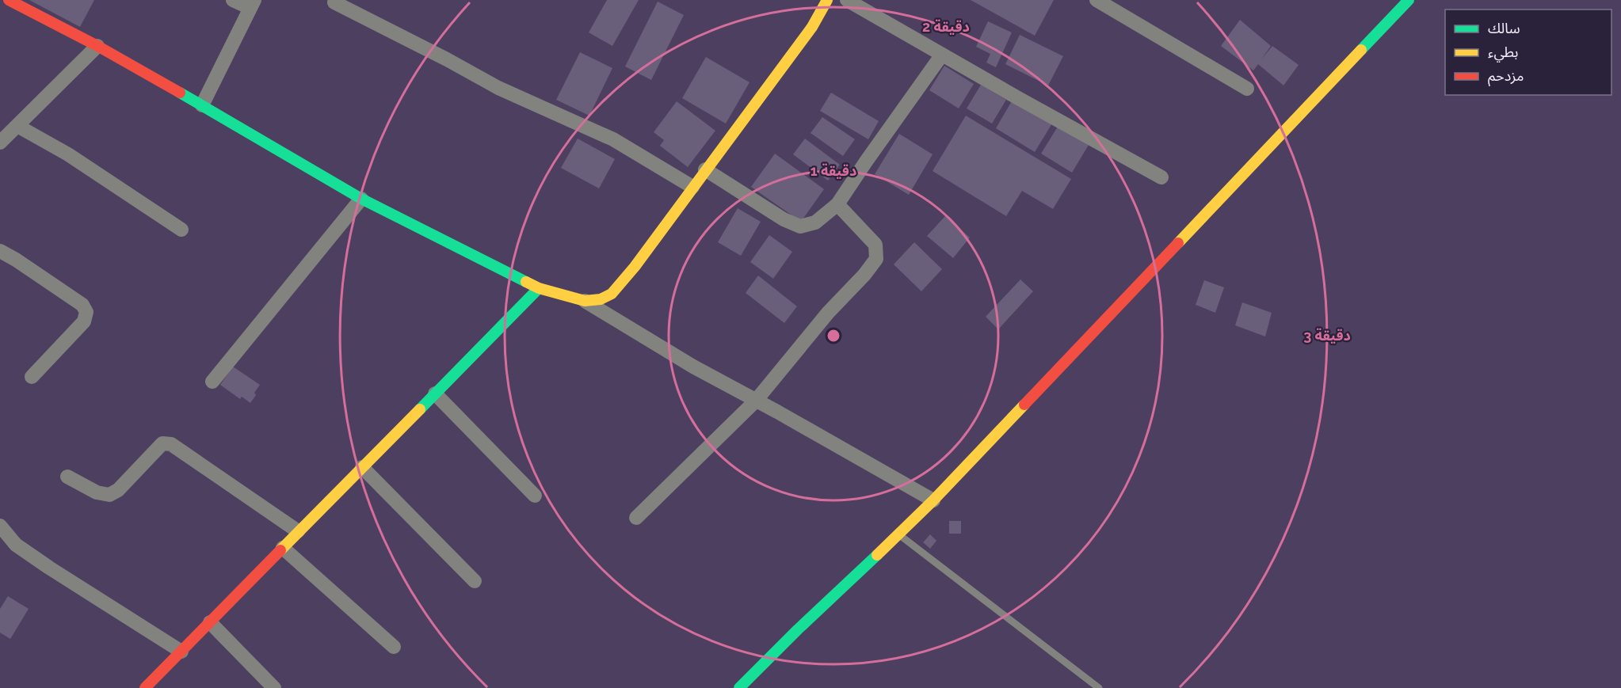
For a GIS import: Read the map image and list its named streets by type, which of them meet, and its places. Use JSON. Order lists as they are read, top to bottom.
{
  "legend": ["سالك", "بطيء", "مزدحم"],
  "rings": ["2 دقيقة", "1 دقيقة", "3 دقيقة"]
}
